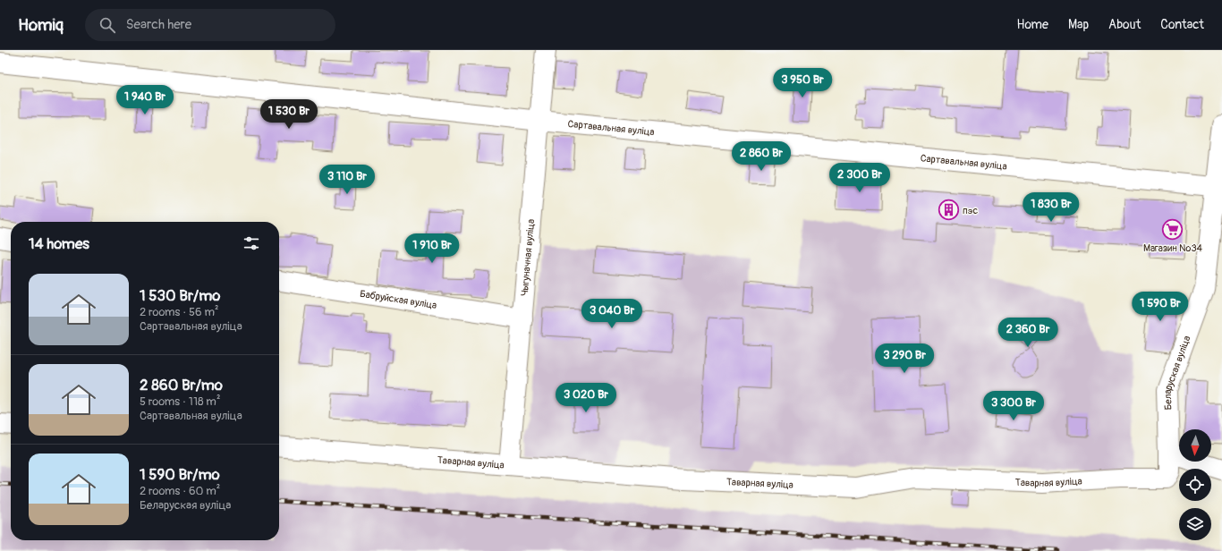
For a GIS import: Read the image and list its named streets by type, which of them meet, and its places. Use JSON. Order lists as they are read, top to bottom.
{
  "streets": {
    "street": [
      "Сартавальная вуліца",
      "Чыгуначная вуліца",
      "Бабруйская вуліца",
      "Беларуская вуліца",
      "Таварная вуліца"
    ]
  },
  "crossings": [
    ["Сартавальная вуліца", "Чыгуначная вуліца"],
    ["Сартавальная вуліца", "Беларуская вуліца"],
    ["Чыгуначная вуліца", "Бабруйская вуліца"],
    ["Чыгуначная вуліца", "Таварная вуліца"],
    ["Беларуская вуліца", "Таварная вуліца"]
  ],
  "places": {
    "building": ["пэс"],
    "supermarket": ["Магазин №34"]
  },
  "north": "bottom",
  "page": {
    "header": "Homiq",
    "search": "Search here",
    "nav": [
      "Home",
      "Map",
      "About",
      "Contact"
    ],
    "price": [
      "3 950 Br",
      "1 940 Br",
      "1 530 Br",
      "2 860 Br",
      "2 300 Br",
      "3 110 Br",
      "1 830 Br",
      "1 910 Br",
      "1 590 Br",
      "3 040 Br",
      "2 360 Br",
      "3 290 Br",
      "3 020 Br",
      "3 300 Br"
    ],
    "heading": "14 homes",
    "list": [
      {
        "name": "1 530 Br/mo",
        "note": "2 rooms · 56 m² · Сартавальная вуліца"
      },
      {
        "name": "2 860 Br/mo",
        "note": "5 rooms · 118 m² · Сартавальная вуліца"
      },
      {
        "name": "1 590 Br/mo",
        "note": "2 rooms · 60 m² · Беларуская вуліца"
      }
    ]
  }
}
